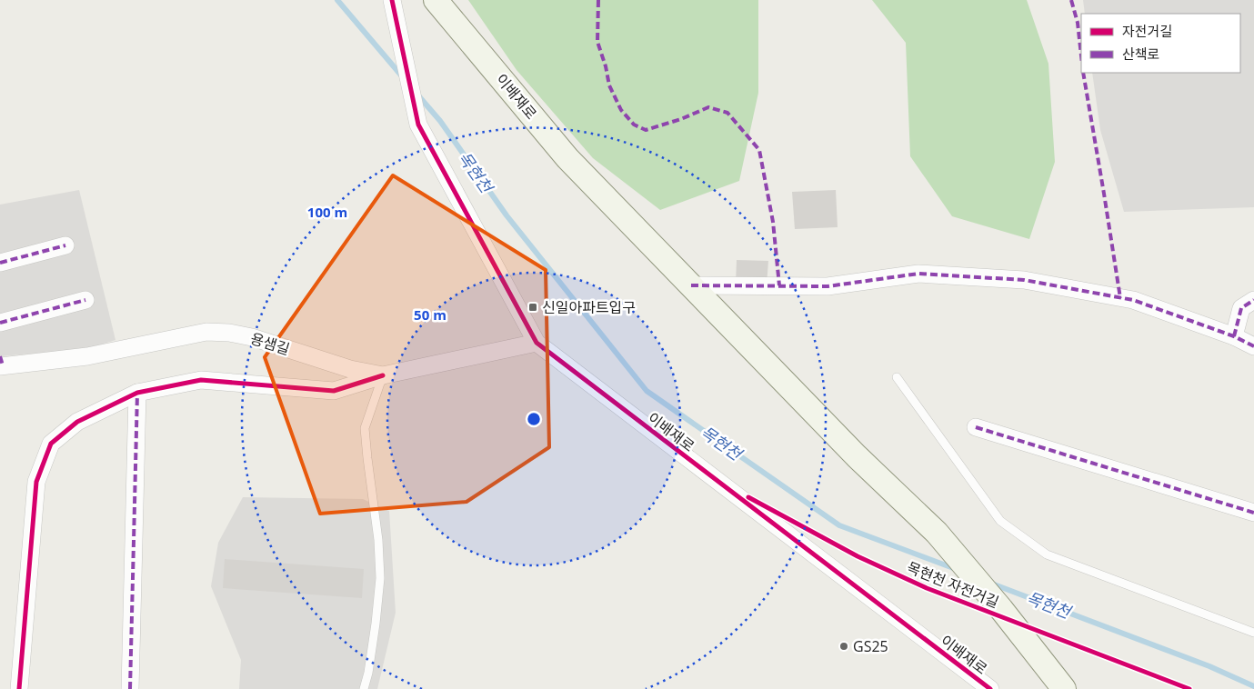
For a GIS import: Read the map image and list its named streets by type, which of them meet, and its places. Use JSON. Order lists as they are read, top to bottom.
{
  "streets": {
    "main road": ["이배재로"],
    "street": ["용샘길"],
    "cycle path": ["목현천 자전거길"]
  },
  "crossings": [
    ["이배재로", "용샘길"]
  ],
  "water": ["목현천"],
  "places": {
    "transit": ["신일아파트입구"],
    "other": ["GS25"]
  },
  "legend": ["자전거길", "산책로"],
  "rings": ["100 m", "50 m"]
}
